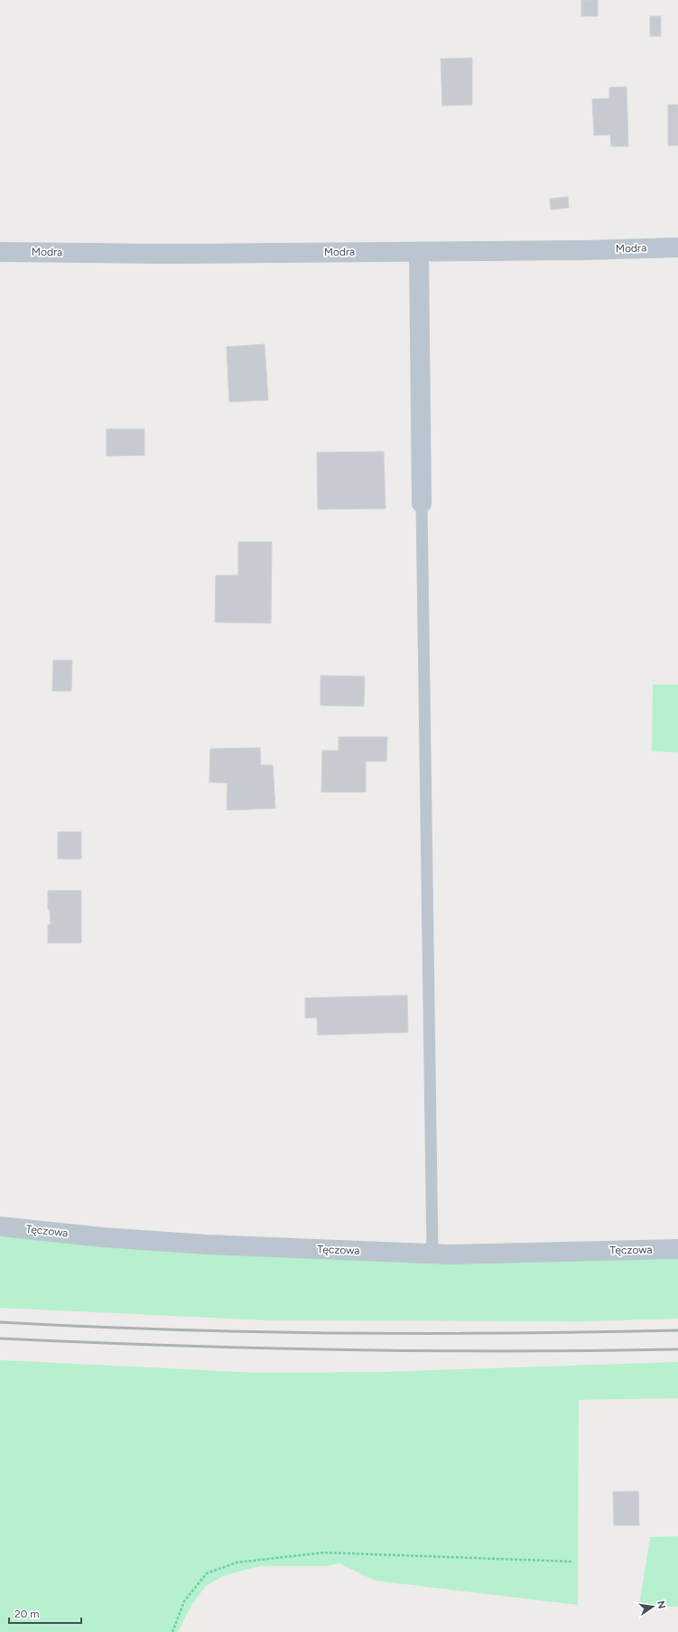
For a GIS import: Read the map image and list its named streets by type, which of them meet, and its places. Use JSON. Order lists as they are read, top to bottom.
{
  "streets": {
    "street": ["Modra", "Tęczowa"]
  },
  "scale_bar": "20 m",
  "north": "right"
}
